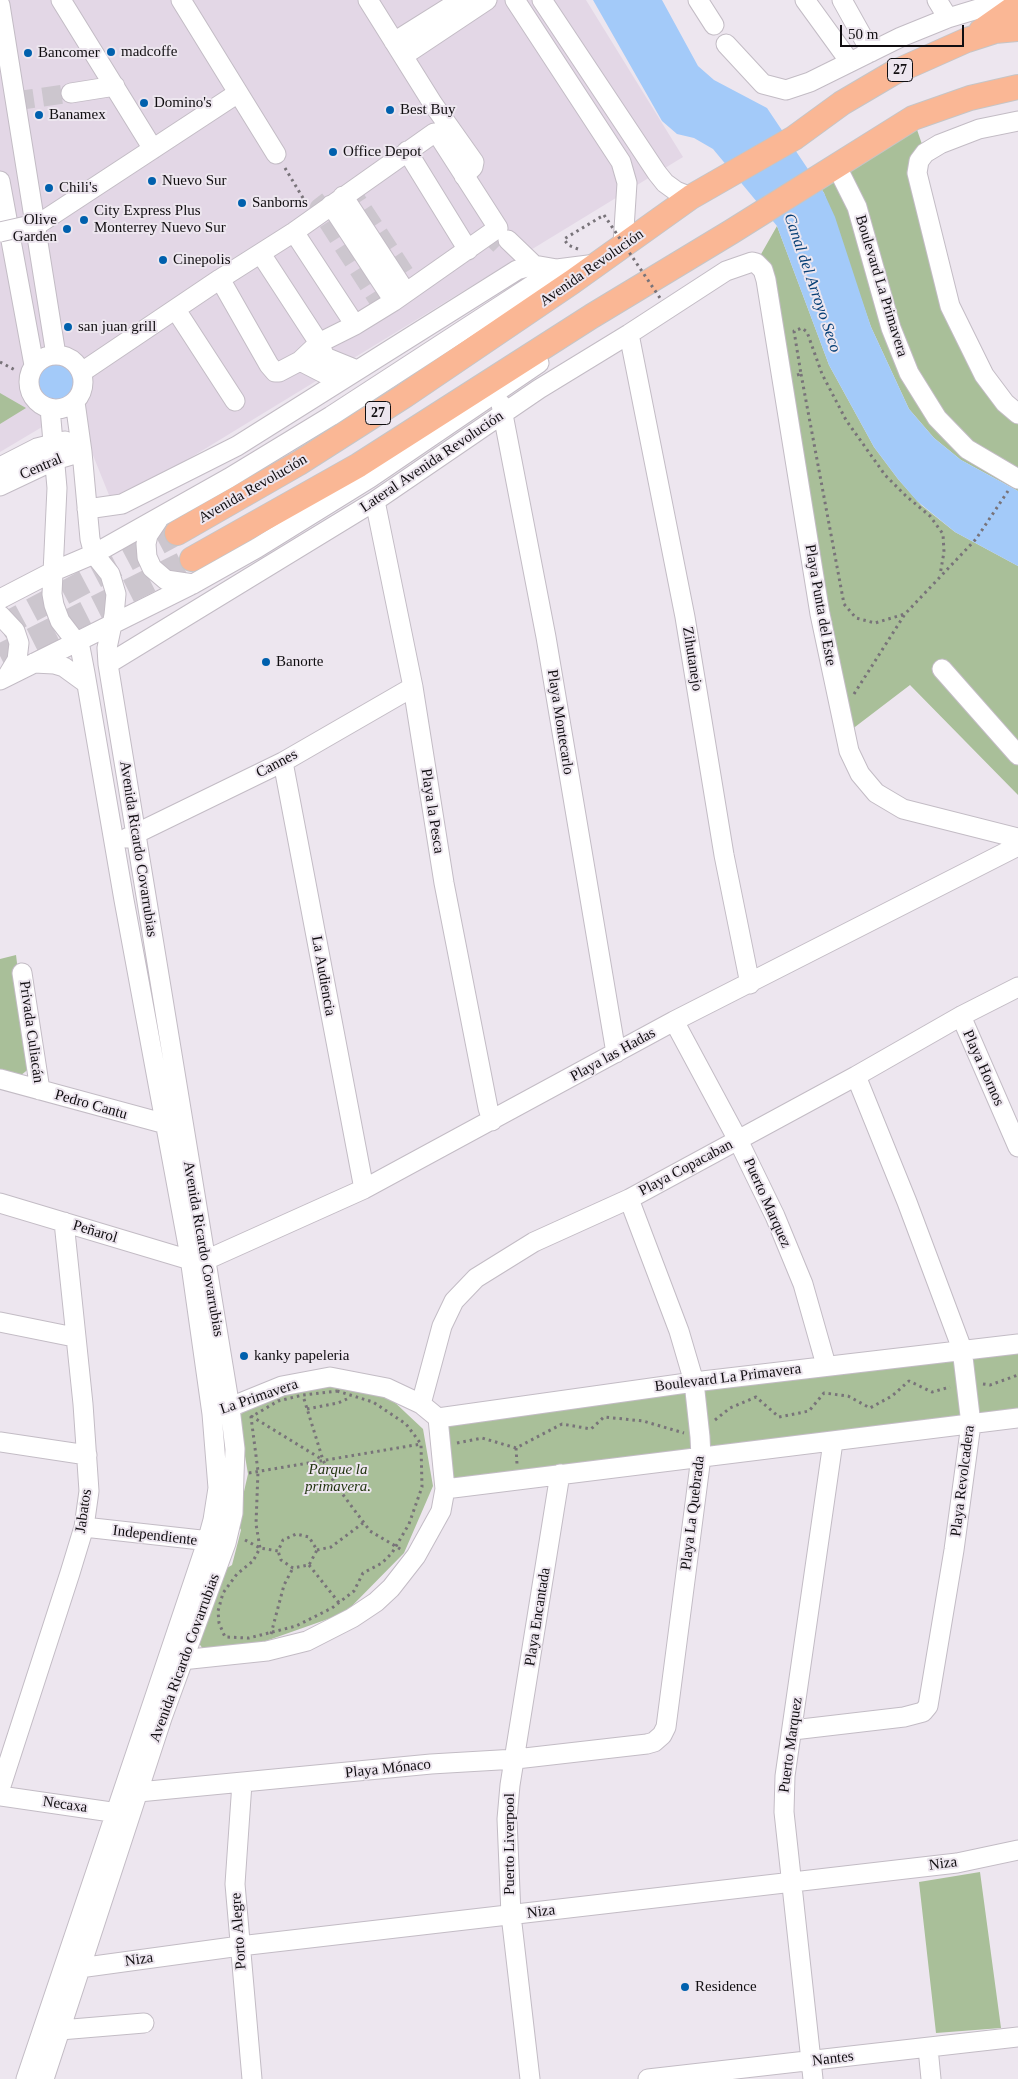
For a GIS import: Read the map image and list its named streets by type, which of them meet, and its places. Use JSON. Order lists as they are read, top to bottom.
{
  "streets": {
    "main road": ["27", "Avenida Revolución"],
    "street": [
      "Boulevard La Primavera",
      "Lateral Avenida Revolución",
      "Central",
      "Playa Punta del Este",
      "Zihutanejo",
      "Playa Montecarlo",
      "Cannes",
      "Playa la Pesca",
      "Avenida Ricardo Covarrubias",
      "La Audiencia",
      "Privada Culiacán",
      "Playa las Hadas",
      "Playa Hornos",
      "Pedro Cantu",
      "Playa Copacaban",
      "Puerto Marquez",
      "Peñarol",
      "La Primavera",
      "Playa Revolcadera",
      "Jabatos",
      "Playa La Quebrada",
      "Independiente",
      "Playa Encantada",
      "Playa Mónaco",
      "Necaxa",
      "Puerto Liverpool",
      "Niza",
      "Porto Alegre",
      "Nantes"
    ]
  },
  "crossings": [
    ["Avenida Revolución", "Boulevard La Primavera"],
    ["Boulevard La Primavera", "Puerto Marquez"],
    ["Boulevard La Primavera", "La Primavera"],
    ["Boulevard La Primavera", "Playa Revolcadera"],
    ["Boulevard La Primavera", "Playa La Quebrada"],
    ["Lateral Avenida Revolución", "Playa Punta del Este"],
    ["Lateral Avenida Revolución", "Zihutanejo"],
    ["Lateral Avenida Revolución", "Playa Montecarlo"],
    ["Lateral Avenida Revolución", "Playa la Pesca"],
    ["Lateral Avenida Revolución", "Avenida Ricardo Covarrubias"],
    ["Central", "Avenida Ricardo Covarrubias"],
    ["Zihutanejo", "Playa las Hadas"],
    ["Playa Montecarlo", "Playa las Hadas"],
    ["Cannes", "Playa la Pesca"],
    ["Cannes", "Avenida Ricardo Covarrubias"],
    ["Cannes", "La Audiencia"],
    ["Playa la Pesca", "Playa las Hadas"],
    ["Avenida Ricardo Covarrubias", "Playa las Hadas"],
    ["Avenida Ricardo Covarrubias", "Pedro Cantu"],
    ["Avenida Ricardo Covarrubias", "Peñarol"],
    ["Avenida Ricardo Covarrubias", "La Primavera"],
    ["Avenida Ricardo Covarrubias", "Independiente"],
    ["Avenida Ricardo Covarrubias", "Playa Mónaco"],
    ["Avenida Ricardo Covarrubias", "Necaxa"],
    ["Avenida Ricardo Covarrubias", "Niza"],
    ["La Audiencia", "Playa las Hadas"],
    ["Privada Culiacán", "Pedro Cantu"],
    ["Playa las Hadas", "Puerto Marquez"],
    ["Playa las Hadas", "Peñarol"],
    ["Playa Hornos", "Playa Copacaban"],
    ["Playa Copacaban", "Puerto Marquez"],
    ["Playa Copacaban", "La Primavera"],
    ["Playa Copacaban", "Playa Revolcadera"],
    ["Playa Copacaban", "Playa La Quebrada"],
    ["Puerto Marquez", "Playa Revolcadera"],
    ["Puerto Marquez", "Niza"],
    ["Puerto Marquez", "Nantes"],
    ["Peñarol", "Jabatos"],
    ["Jabatos", "Independiente"],
    ["Playa La Quebrada", "Playa Mónaco"],
    ["Playa Encantada", "Playa Mónaco"],
    ["Playa Encantada", "Puerto Liverpool"],
    ["Playa Mónaco", "Puerto Liverpool"],
    ["Playa Mónaco", "Porto Alegre"],
    ["Puerto Liverpool", "Niza"],
    ["Niza", "Porto Alegre"]
  ],
  "water": ["Canal del Arroyo Seco"],
  "parks": ["Parque la primavera."],
  "places": [
    "madcoffe",
    "Bancomer",
    "Domino's",
    "Best Buy",
    "Banamex",
    "Office Depot",
    "Nuevo Sur",
    "Chili's",
    "Sanborns",
    "City Express Plus Monterrey Nuevo Sur",
    "Olive Garden",
    "Cinepolis",
    "san juan grill",
    "Banorte",
    "kanky papeleria",
    "Residence"
  ],
  "scale_bar": "50 m"
}
